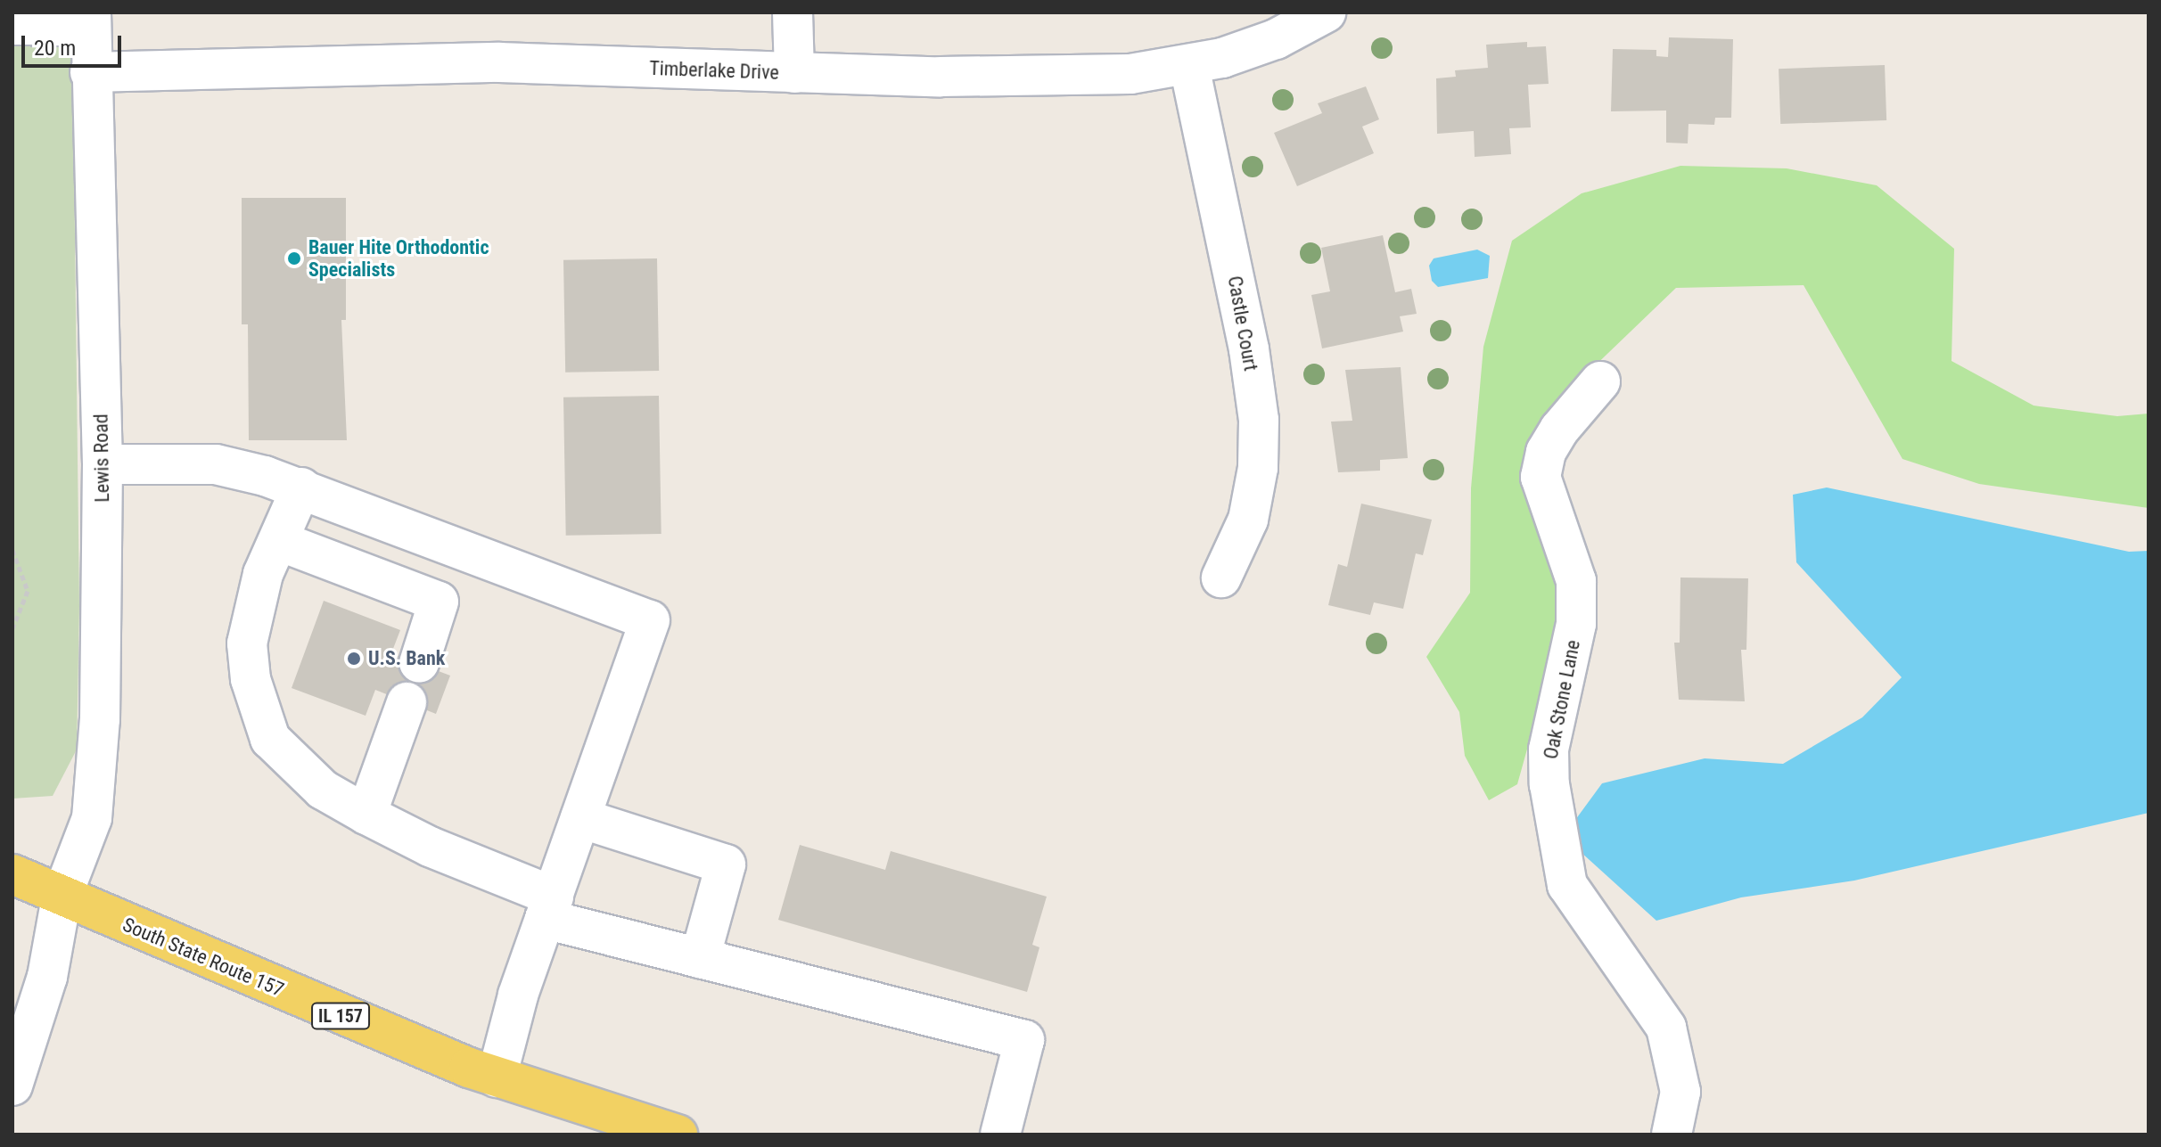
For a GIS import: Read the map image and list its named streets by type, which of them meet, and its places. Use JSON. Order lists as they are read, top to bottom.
{
  "streets": {
    "main road": ["South State Route 157", "IL 157"],
    "street": [
      "Timberlake Drive",
      "Castle Court",
      "Lewis Road",
      "Oak Stone Lane"
    ]
  },
  "crossings": [
    ["Timberlake Drive", "Castle Court"],
    ["Timberlake Drive", "Lewis Road"],
    ["Lewis Road", "South State Route 157"]
  ],
  "places": ["Bauer Hite Orthodontic Specialists", "U.S. Bank"],
  "scale_bar": "20 m"
}
